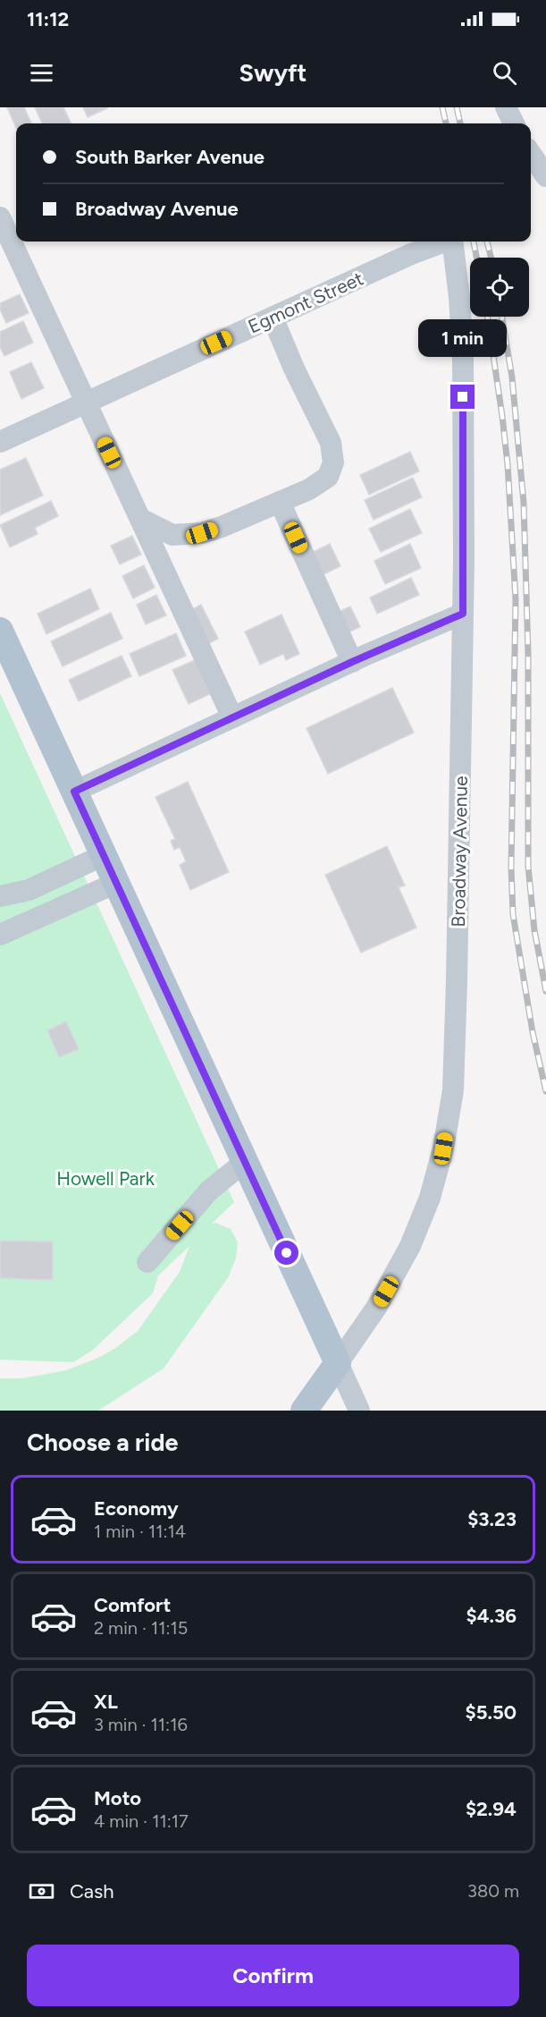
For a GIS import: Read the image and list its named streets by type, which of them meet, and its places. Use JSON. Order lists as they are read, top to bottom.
{
  "streets": {
    "main road": ["Broadway Avenue"],
    "street": ["Egmont Street"]
  },
  "crossings": [
    ["Egmont Street", "Broadway Avenue"]
  ],
  "parks": ["Howell Park"],
  "page": {
    "status": "11:12",
    "header": "Swyft",
    "banner": ["South Barker Avenue", "Broadway Avenue"],
    "bubble": "1 min",
    "heading": "Choose a ride",
    "list": [
      {
        "name": "Economy",
        "note": "1 min · 11:14",
        "value": "$3.23"
      },
      {
        "name": "Comfort",
        "note": "2 min · 11:15",
        "value": "$4.36"
      },
      {
        "name": "XL",
        "note": "3 min · 11:16",
        "value": "$5.50"
      },
      {
        "name": "Moto",
        "note": "4 min · 11:17",
        "value": "$2.94"
      }
    ],
    "pay": ["Cash", "380 m"],
    "buttons": "Confirm"
  }
}
